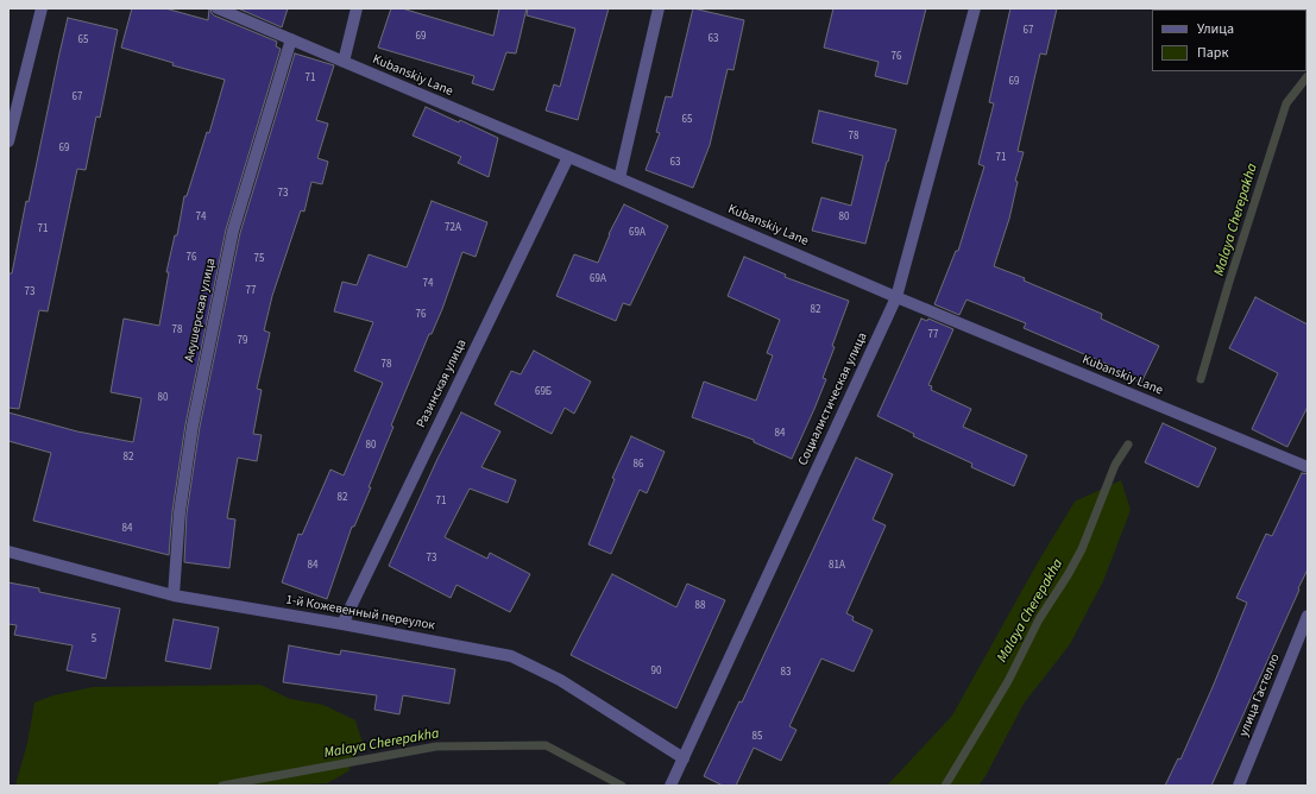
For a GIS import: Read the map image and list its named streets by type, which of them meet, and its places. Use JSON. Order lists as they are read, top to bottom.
{
  "streets": {
    "street": [
      "Kubanskiy Lane",
      "Акушерская улица",
      "Разинская улица",
      "Социалистическая улица",
      "1-й Кожевенный переулок",
      "улица Гастелло"
    ]
  },
  "crossings": [
    ["Kubanskiy Lane", "Акушерская улица"],
    ["Kubanskiy Lane", "Разинская улица"],
    ["Kubanskiy Lane", "Социалистическая улица"],
    ["Акушерская улица", "1-й Кожевенный переулок"],
    ["Разинская улица", "1-й Кожевенный переулок"],
    ["Социалистическая улица", "1-й Кожевенный переулок"]
  ],
  "water": ["Malaya Cherepakha"],
  "house_numbers": [
    "67",
    "69",
    "63",
    "65",
    "76",
    "71",
    "69",
    "67",
    "65",
    "78",
    "69",
    "71",
    "63",
    "73",
    "74",
    "80",
    "72А",
    "71",
    "69А",
    "76",
    "75",
    "69А",
    "74",
    "77",
    "73",
    "82",
    "76",
    "78",
    "77",
    "79",
    "78",
    "69Б",
    "80",
    "84",
    "80",
    "82",
    "86",
    "82",
    "71",
    "84",
    "73",
    "84",
    "81А",
    "88",
    "5",
    "90",
    "83",
    "85"
  ],
  "legend": ["Улица", "Парк"]
}
